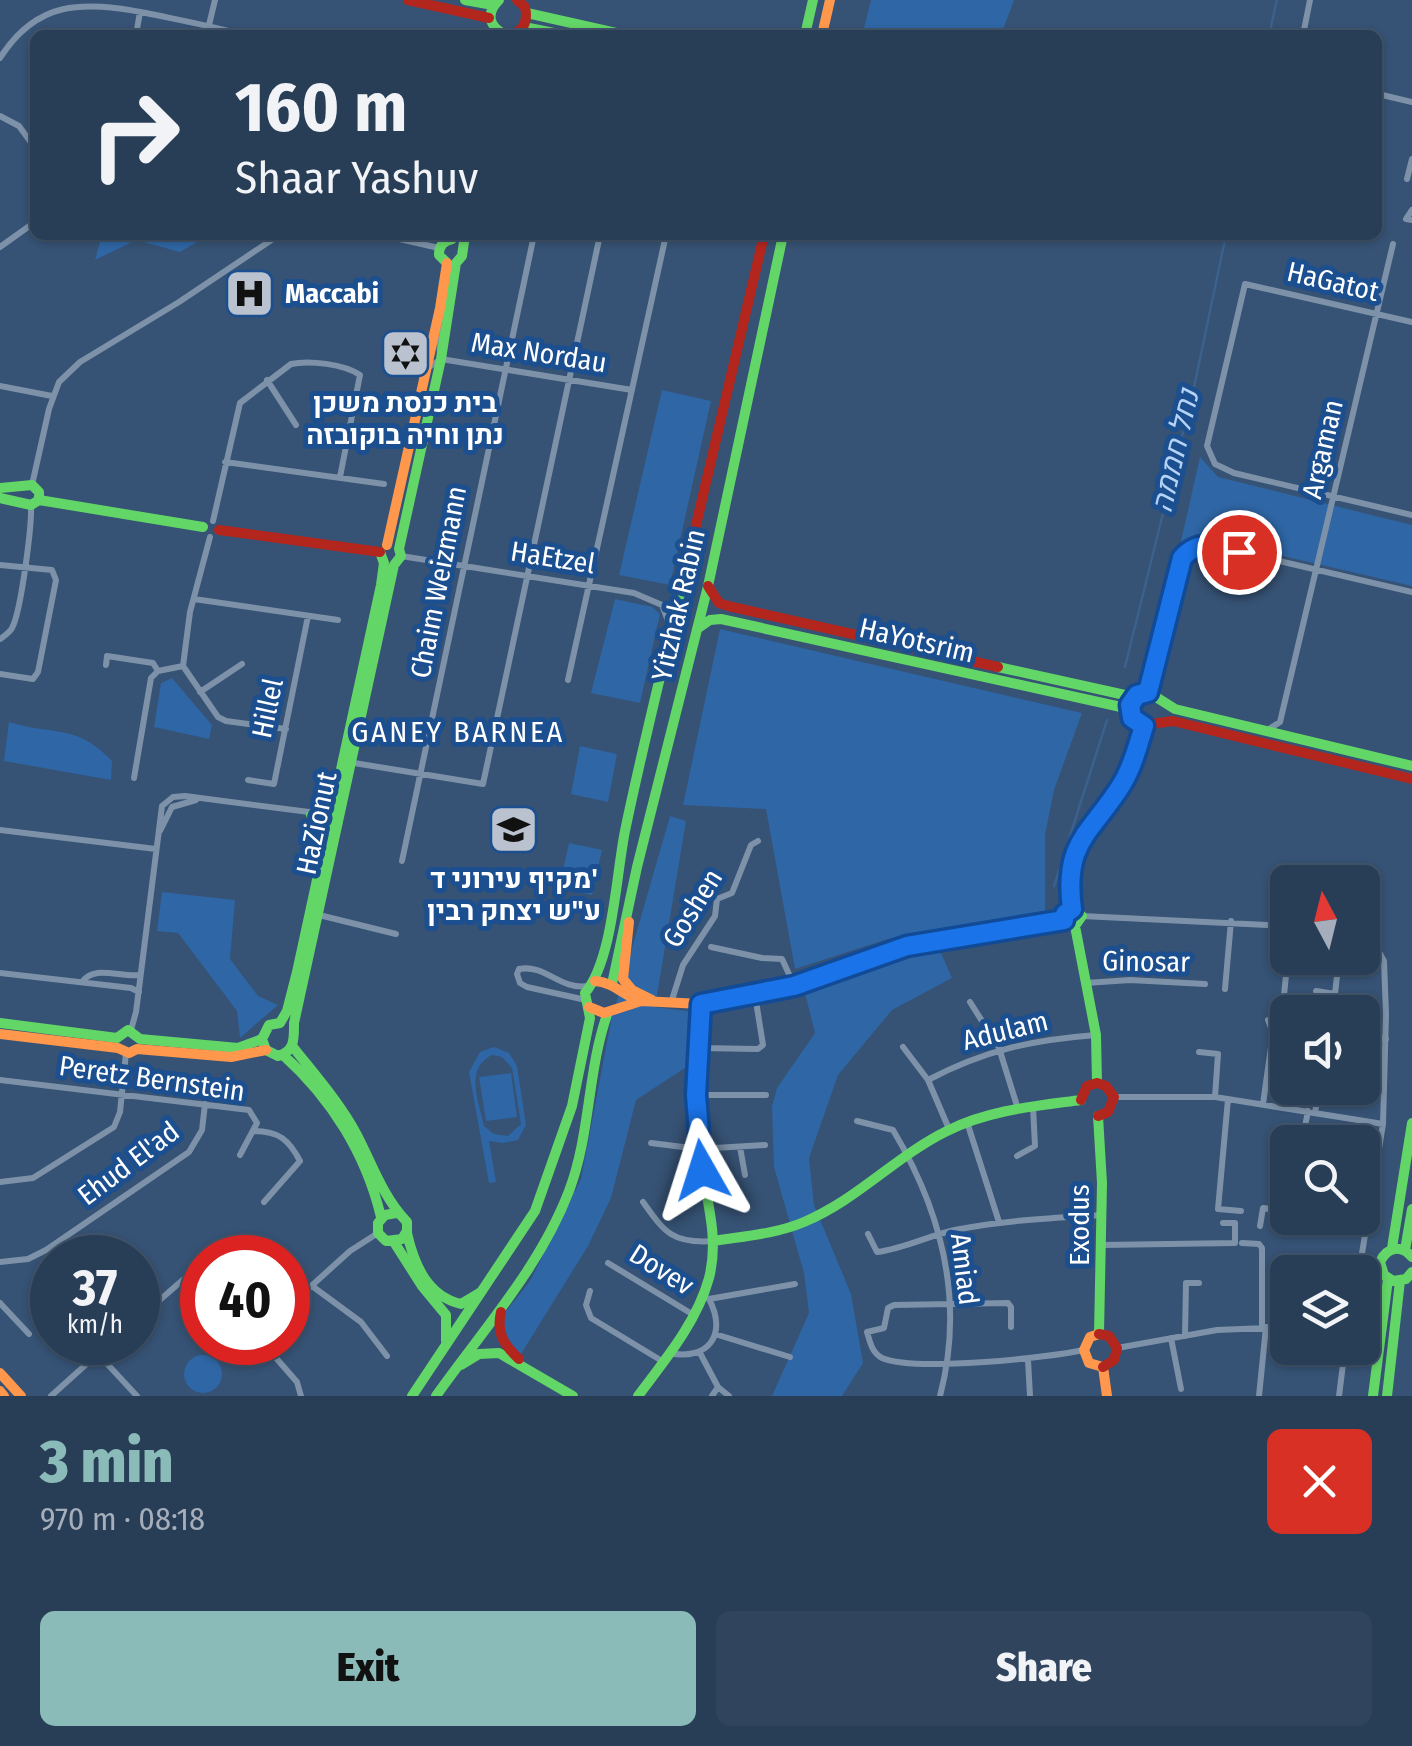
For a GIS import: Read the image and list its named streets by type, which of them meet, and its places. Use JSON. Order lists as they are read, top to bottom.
{
  "streets": {
    "street": [
      "HaGatot",
      "Max Nordau",
      "Argaman",
      "HaEtzel",
      "Chaim Weizmann",
      "Yitzhak Rabin",
      "HaYotsrim",
      "Hillel",
      "HaZionut",
      "Goshen",
      "Ginosar",
      "Adulam",
      "Peretz Bernstein",
      "Ehud El'ad",
      "Exodus",
      "Dovev",
      "Amiad"
    ]
  },
  "crossings": [
    ["HaGatot", "Argaman"],
    ["Max Nordau", "HaEtzel"],
    ["Max Nordau", "Chaim Weizmann"],
    ["Max Nordau", "HaZionut"],
    ["HaEtzel", "Chaim Weizmann"],
    ["HaEtzel", "Yitzhak Rabin"],
    ["HaEtzel", "HaZionut"],
    ["Yitzhak Rabin", "HaYotsrim"],
    ["Peretz Bernstein", "Ehud El'ad"]
  ],
  "districts": ["GANEY BARNEA"],
  "water": ["נחל חממה"],
  "places": {
    "hospital": ["Maccabi"],
    "synagogue": ["בית כנסת משכן נתן וחיה בוקובזה"],
    "school or university": ["מקיף עירוני ד' ע\"ש יצחק רבין"]
  },
  "north": "top",
  "page": {
    "turn": ["160 m", "Shaar Yashuv"],
    "speed": "37 km/h",
    "limit": "40",
    "heading": ["3 min", "970 m · 08:18"],
    "buttons": ["Exit", "Share"]
  }
}
